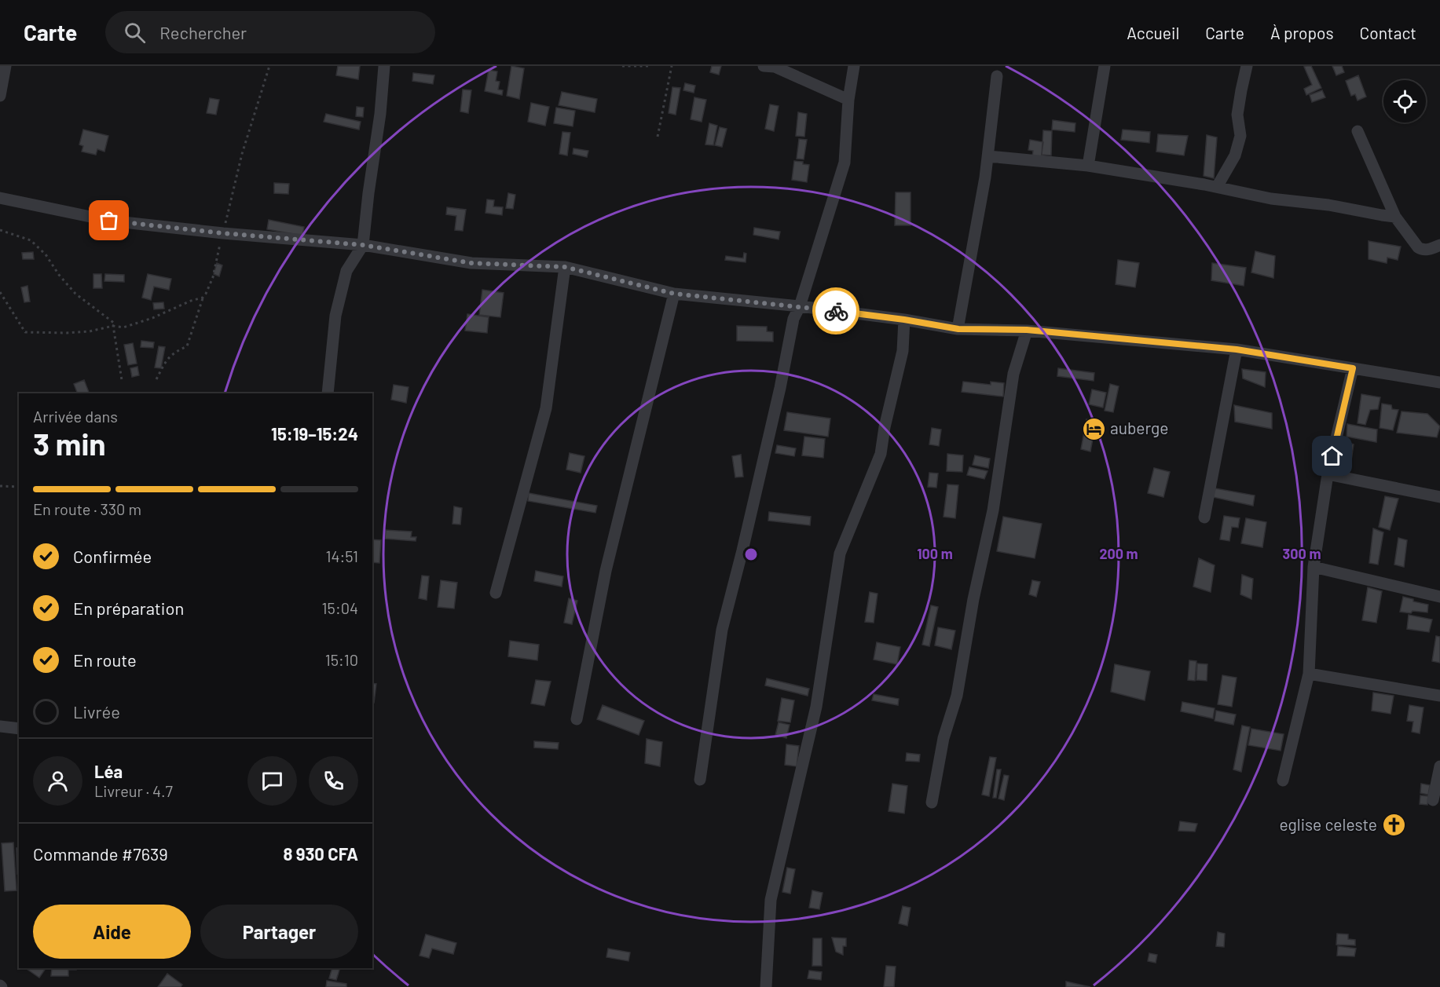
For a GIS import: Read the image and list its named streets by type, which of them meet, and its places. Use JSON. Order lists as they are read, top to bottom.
{
  "places": {
    "hotel": ["auberge"],
    "church": ["eglise celeste"]
  },
  "page": {
    "header": "Carte",
    "search": "Rechercher",
    "nav": [
      "Accueil",
      "Carte",
      "À propos",
      "Contact"
    ],
    "heading": ["3 min", "Arrivée dans", "15:19–15:24"],
    "panel": [
      "Léa",
      "Livreur · 4.7",
      "Commande #7639",
      "8 930 CFA"
    ],
    "bar": "En route · 330 m",
    "list": [
      ["Confirmée", "14:51"],
      ["En préparation", "15:04"],
      ["En route", "15:10"],
      "Livrée"
    ],
    "buttons": ["Aide", "Partager"]
  },
  "rings": ["100 m", "200 m", "300 m"]
}
